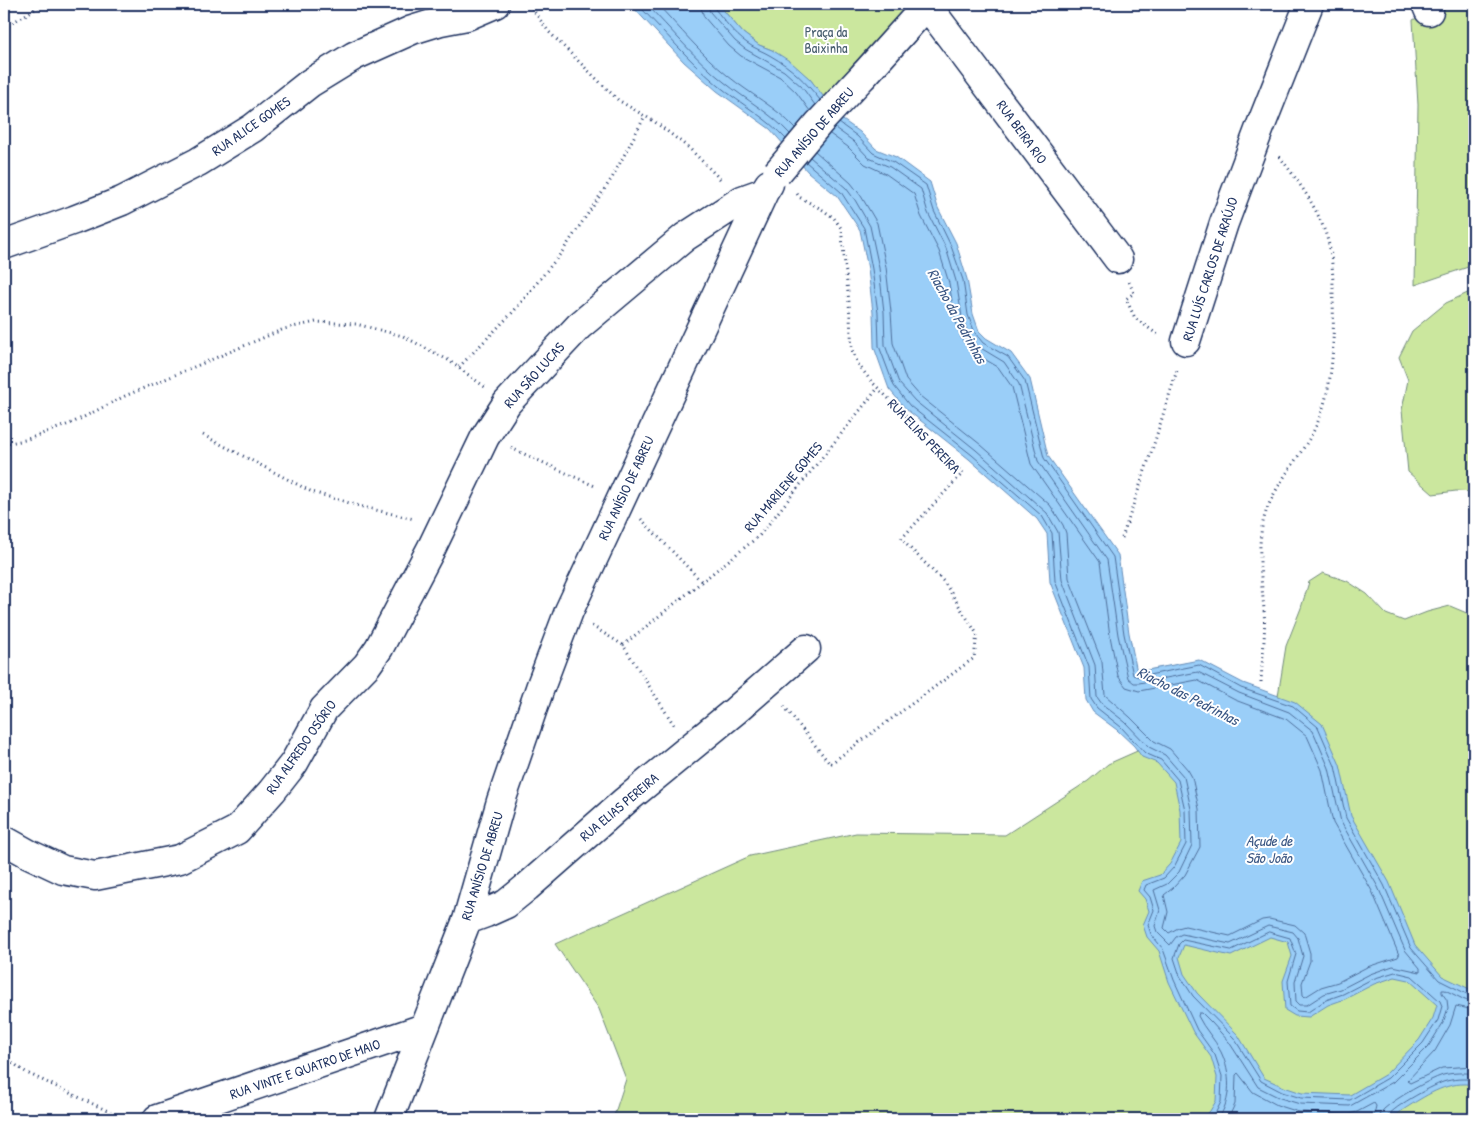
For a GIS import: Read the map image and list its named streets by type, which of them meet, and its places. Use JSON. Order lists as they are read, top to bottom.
{
  "streets": {
    "street": [
      "RUA ALICE GOMES",
      "RUA ANÍSIO DE ABREU",
      "RUA BEIRA RIO",
      "RUA LUÍS CARLOS DE ARAÚJO",
      "RUA SÃO LUCAS",
      "RUA ELIAS PEREIRA",
      "RUA ALFREDO OSÓRIO",
      "RUA VINTE E QUATRO DE MAIO"
    ],
    "path": ["RUA MARILENE GOMES"]
  },
  "crossings": [
    ["RUA ANÍSIO DE ABREU", "RUA BEIRA RIO"],
    ["RUA ANÍSIO DE ABREU", "RUA SÃO LUCAS"],
    ["RUA ANÍSIO DE ABREU", "RUA ELIAS PEREIRA"],
    ["RUA ANÍSIO DE ABREU", "RUA VINTE E QUATRO DE MAIO"],
    ["RUA SÃO LUCAS", "RUA ELIAS PEREIRA"],
    ["RUA SÃO LUCAS", "RUA ALFREDO OSÓRIO"],
    ["RUA ELIAS PEREIRA", "RUA MARILENE GOMES"]
  ],
  "water": ["Riacho da Pedrinhas", "Riacho das Pedrinhas", "Açude de São João"],
  "parks": ["Praça da Baixinha"]
}
